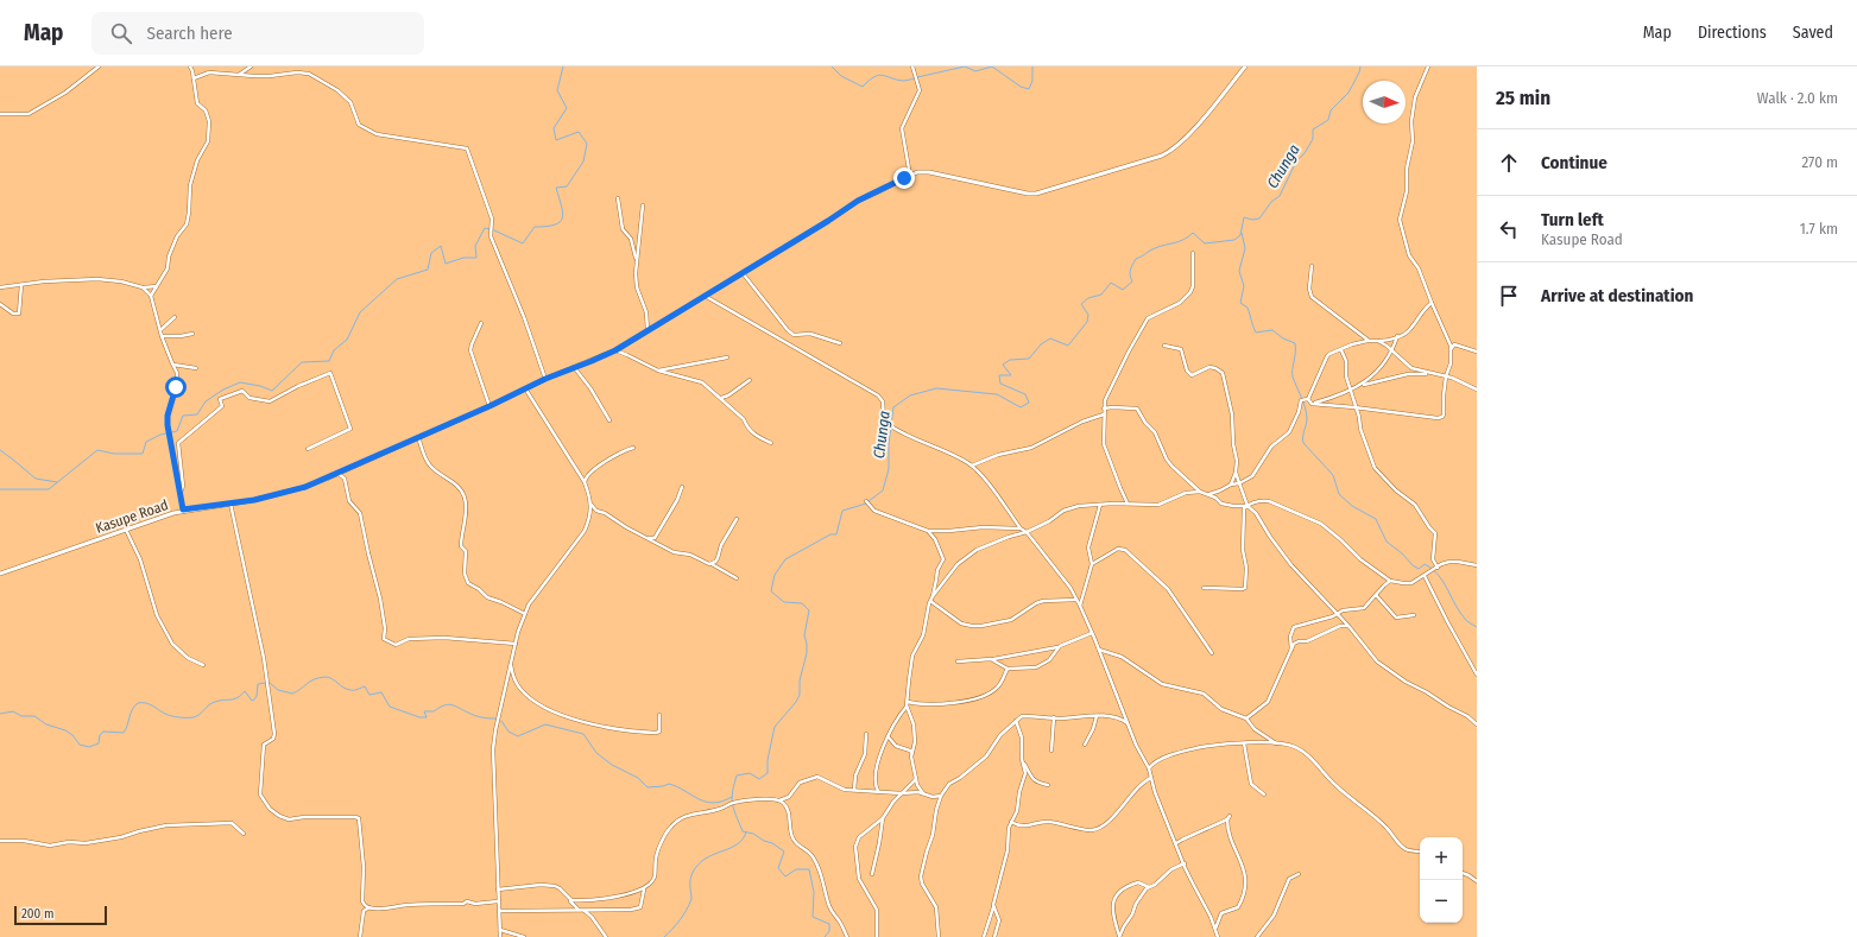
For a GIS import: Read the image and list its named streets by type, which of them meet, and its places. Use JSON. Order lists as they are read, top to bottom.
{
  "streets": {
    "street": ["Kasupe Road"]
  },
  "water": ["Chunga"],
  "scale_bar": "200 m",
  "north": "right",
  "page": {
    "header": "Map",
    "search": "Search here",
    "nav": ["Map", "Directions", "Saved"],
    "heading": ["25 min", "Walk · 2.0 km"],
    "list": [
      ["Continue", "270 m"],
      ["Turn left", "Kasupe Road", "1.7 km"],
      "Arrive at destination"
    ],
    "map_buttons": ["+", "−"],
    "scale": "200 m"
  }
}
